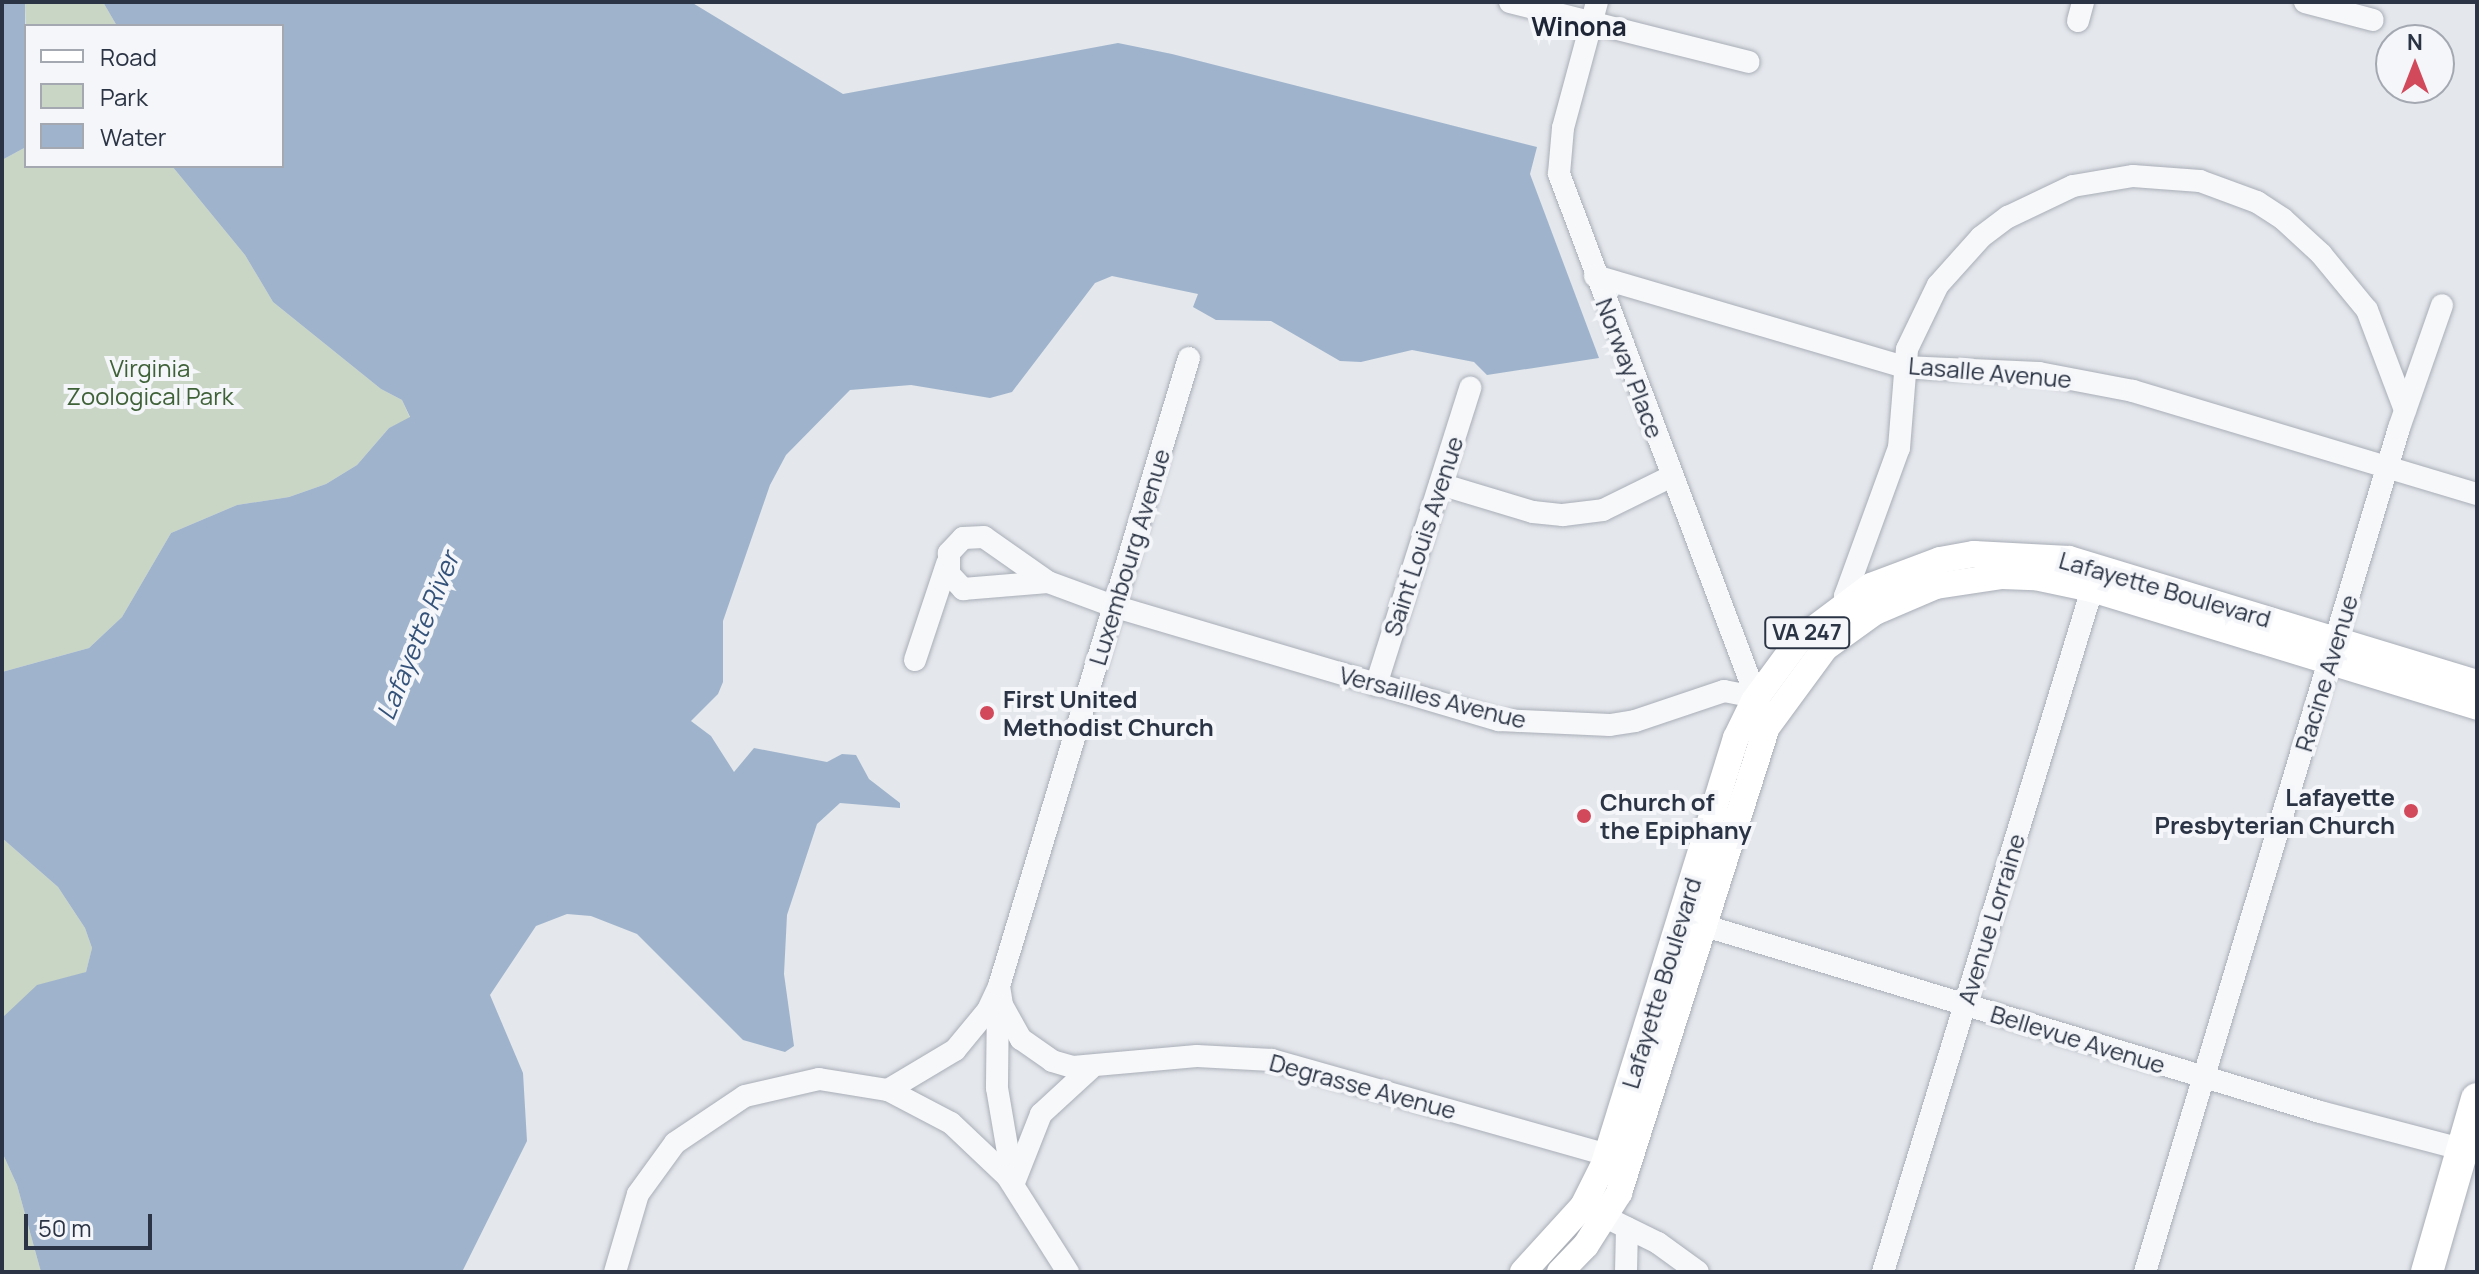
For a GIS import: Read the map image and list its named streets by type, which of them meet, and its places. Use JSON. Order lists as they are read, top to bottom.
{
  "streets": {
    "main road": ["Lafayette Boulevard", "VA 247"],
    "street": [
      "Norway Place",
      "Lasalle Avenue",
      "Saint Louis Avenue",
      "Luxembourg Avenue",
      "Racine Avenue",
      "Versailles Avenue",
      "Avenue Lorraine",
      "Bellevue Avenue",
      "Degrasse Avenue"
    ]
  },
  "crossings": [
    ["Norway Place", "Lasalle Avenue"],
    ["Norway Place", "Lafayette Boulevard"],
    ["Norway Place", "Versailles Avenue"],
    ["Lasalle Avenue", "Racine Avenue"],
    ["Saint Louis Avenue", "Versailles Avenue"],
    ["Luxembourg Avenue", "Versailles Avenue"],
    ["Luxembourg Avenue", "Degrasse Avenue"],
    ["Lafayette Boulevard", "Racine Avenue"],
    ["Lafayette Boulevard", "Versailles Avenue"],
    ["Lafayette Boulevard", "Avenue Lorraine"],
    ["Lafayette Boulevard", "Bellevue Avenue"],
    ["Lafayette Boulevard", "Degrasse Avenue"],
    ["Racine Avenue", "Bellevue Avenue"],
    ["Avenue Lorraine", "Bellevue Avenue"]
  ],
  "districts": ["Winona"],
  "water": ["Lafayette River"],
  "parks": ["Virginia Zoological Park"],
  "places": ["First United Methodist Church", "Lafayette Presbyterian Church", "Church of the Epiphany"],
  "legend": ["Road", "Park", "Water"],
  "scale_bar": "50 m",
  "north": "top"
}
